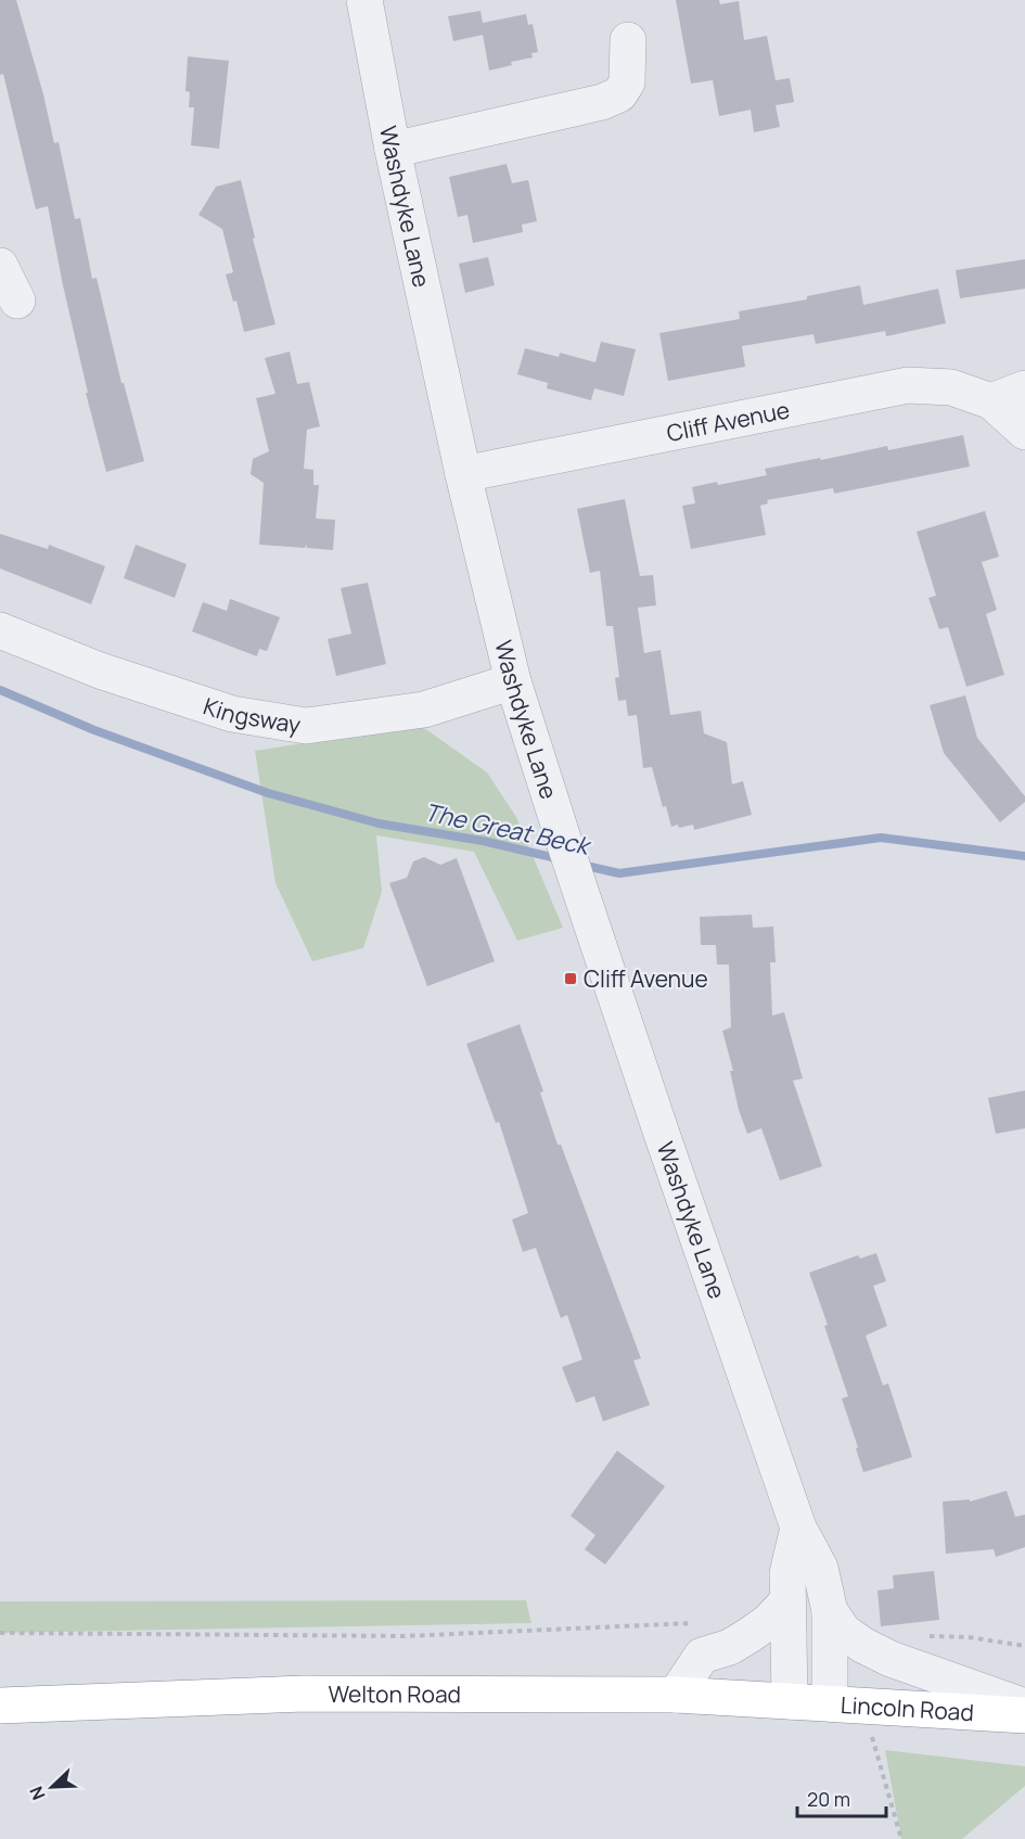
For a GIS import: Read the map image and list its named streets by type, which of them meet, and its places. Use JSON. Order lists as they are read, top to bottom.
{
  "streets": {
    "highway": ["Welton Road", "Lincoln Road"],
    "street": ["Washdyke Lane", "Cliff Avenue", "Kingsway"]
  },
  "crossings": [
    ["Washdyke Lane", "Cliff Avenue"],
    ["Washdyke Lane", "Kingsway"],
    ["Washdyke Lane", "Lincoln Road"],
    ["Welton Road", "Lincoln Road"]
  ],
  "water": ["The Great Beck"],
  "places": {
    "transit": ["Cliff Avenue"]
  },
  "scale_bar": "20 m",
  "north": "bottom left"
}
